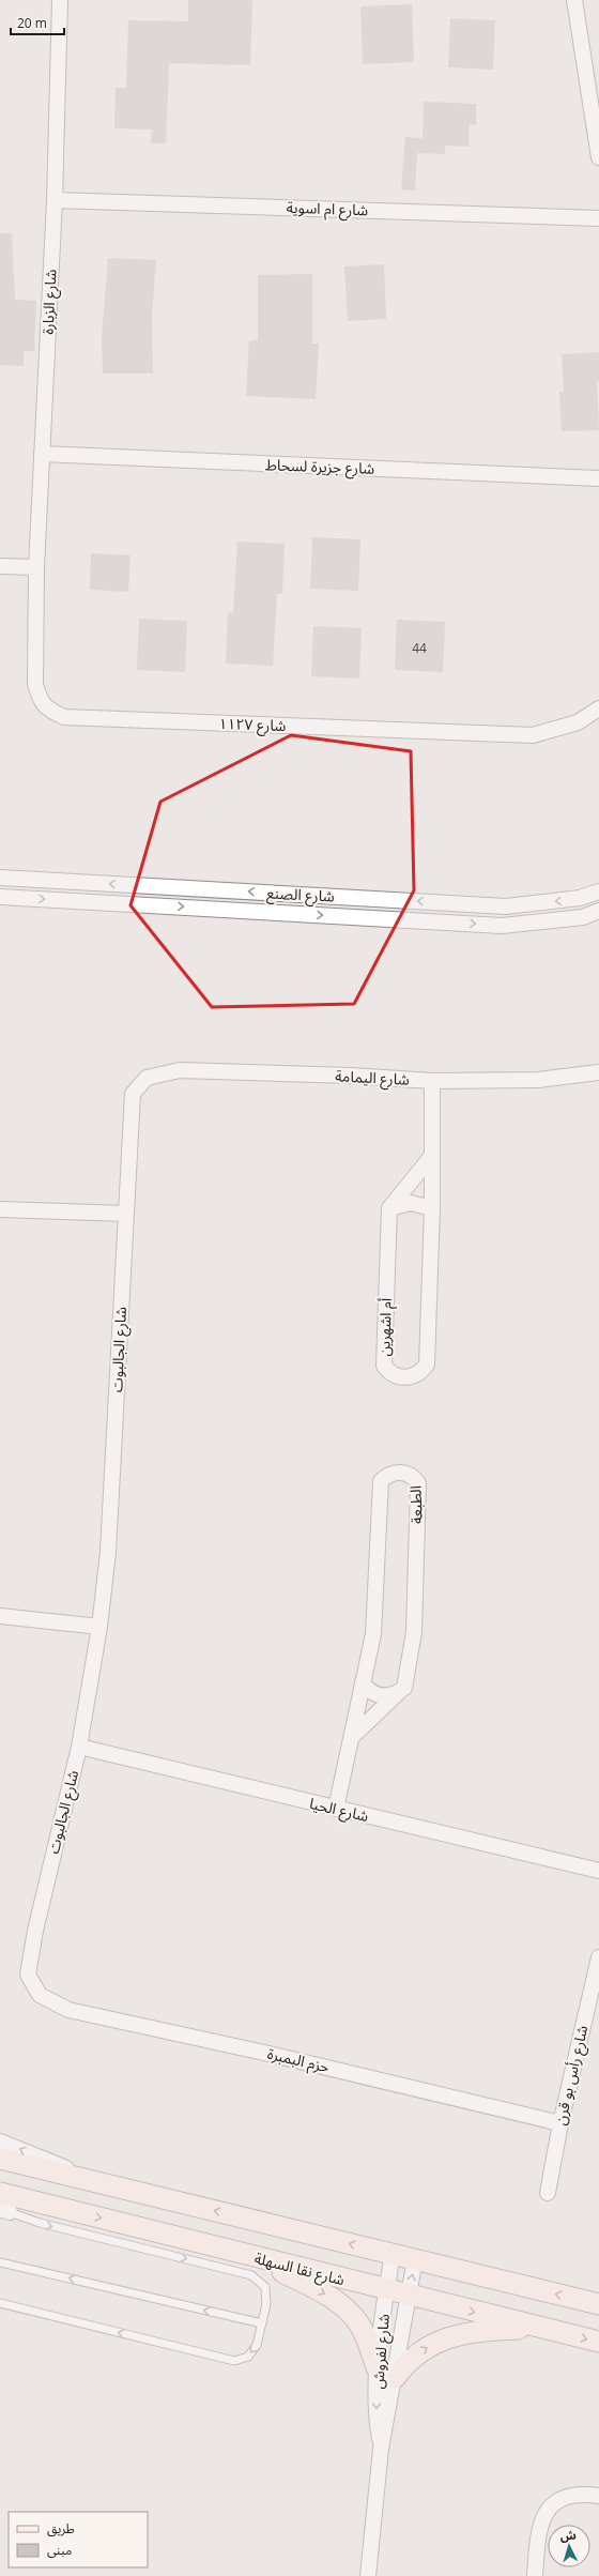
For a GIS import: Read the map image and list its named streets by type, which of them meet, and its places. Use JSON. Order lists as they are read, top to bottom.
{
  "streets": {
    "main road": ["شارع نقا السهلة"],
    "street": [
      "شارع ام اسوية",
      "شارع الزبارة",
      "شارع جزيرة لسحاط",
      "شارع ١١٢٧",
      "شارع الصنع",
      "شارع اليمامة",
      "أم اشهرين",
      "شارع الجالبوت",
      "الطبعة",
      "شارع الحيا",
      "حزم البمبرة",
      "شارع رأس بو قرن",
      "شارع لفروش"
    ]
  },
  "crossings": [
    ["شارع ام اسوية", "شارع الزبارة"],
    ["شارع الزبارة", "شارع جزيرة لسحاط"],
    ["شارع الزبارة", "شارع ١١٢٧"],
    ["شارع اليمامة", "أم اشهرين"],
    ["شارع اليمامة", "شارع الجالبوت"],
    ["شارع الجالبوت", "شارع الحيا"],
    ["شارع الجالبوت", "حزم البمبرة"],
    ["الطبعة", "شارع الحيا"],
    ["حزم البمبرة", "شارع رأس بو قرن"],
    ["شارع نقا السهلة", "شارع لفروش"]
  ],
  "house_numbers": ["44"],
  "legend": ["طريق", "مبنى"],
  "scale_bar": "20 m",
  "north": "top"
}
